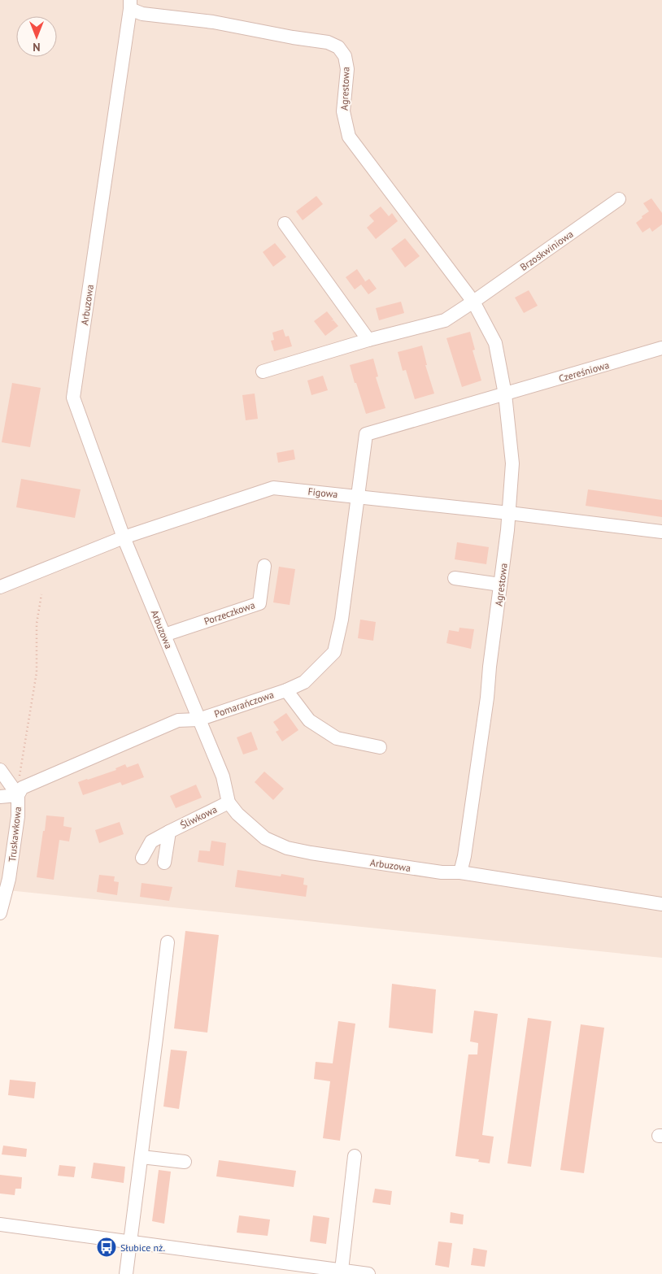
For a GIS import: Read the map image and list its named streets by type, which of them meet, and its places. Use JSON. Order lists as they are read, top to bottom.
{
  "streets": {
    "street": [
      "Agrestowa",
      "Brzoskwiniowa",
      "Arbuzowa",
      "Czereśniowa",
      "Figowa",
      "Porzeczkowa",
      "Pomarańczowa",
      "Śliwkowa",
      "Truskawkowa"
    ]
  },
  "crossings": [
    ["Agrestowa", "Brzoskwiniowa"],
    ["Agrestowa", "Arbuzowa"],
    ["Agrestowa", "Czereśniowa"],
    ["Agrestowa", "Figowa"],
    ["Arbuzowa", "Figowa"],
    ["Arbuzowa", "Porzeczkowa"],
    ["Arbuzowa", "Pomarańczowa"],
    ["Arbuzowa", "Śliwkowa"],
    ["Czereśniowa", "Figowa"],
    ["Czereśniowa", "Pomarańczowa"],
    ["Figowa", "Pomarańczowa"],
    ["Pomarańczowa", "Truskawkowa"]
  ],
  "places": {
    "bus stop": ["Słubice nż."]
  },
  "north": "bottom"
}
